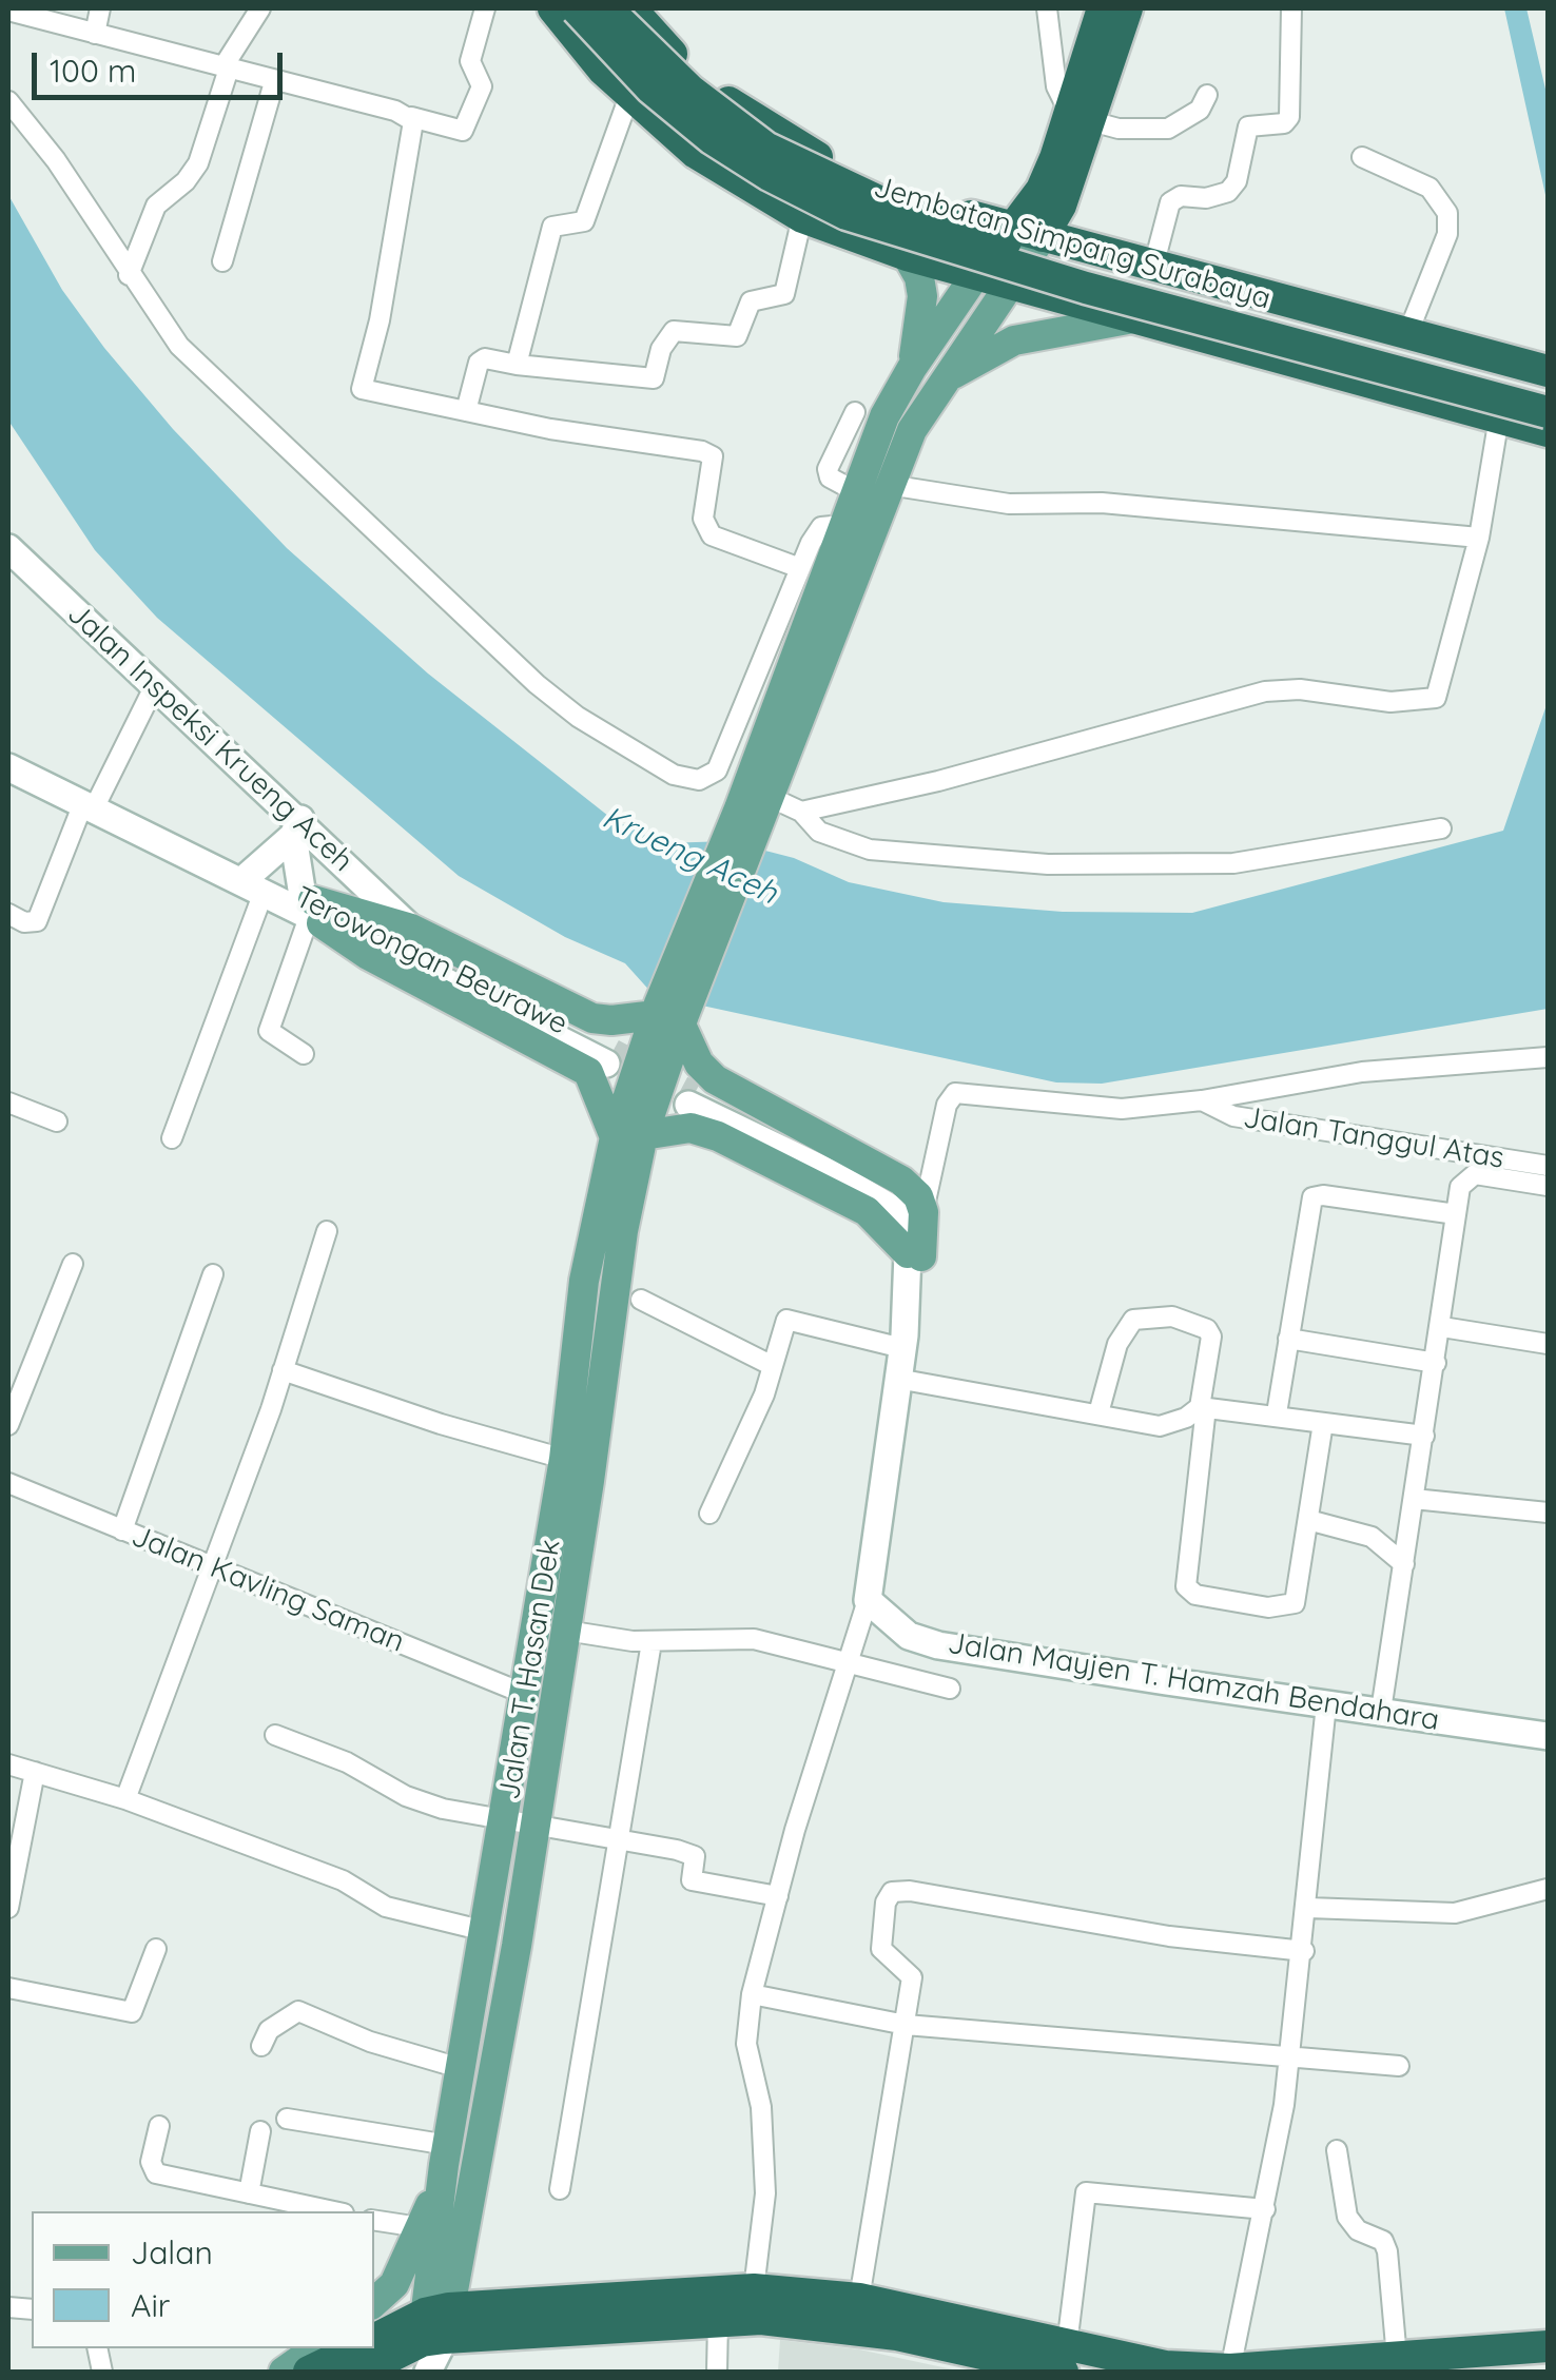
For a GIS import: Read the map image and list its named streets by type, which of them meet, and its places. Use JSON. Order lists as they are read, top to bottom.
{
  "streets": {
    "highway": ["Jembatan Simpang Surabaya"],
    "main road": ["Jalan T. Hasan Dek"],
    "street": [
      "Jalan Inspeksi Krueng Aceh",
      "Terowongan Beurawe",
      "Jalan Tanggul Atas",
      "Jalan Kavling Saman",
      "Jalan Mayjen T. Hamzah Bendahara"
    ]
  },
  "crossings": [
    ["Jalan Kavling Saman", "Jalan T. Hasan Dek"]
  ],
  "water": ["Krueng Aceh"],
  "legend": ["Jalan", "Air"],
  "scale_bar": "100 m"
}
